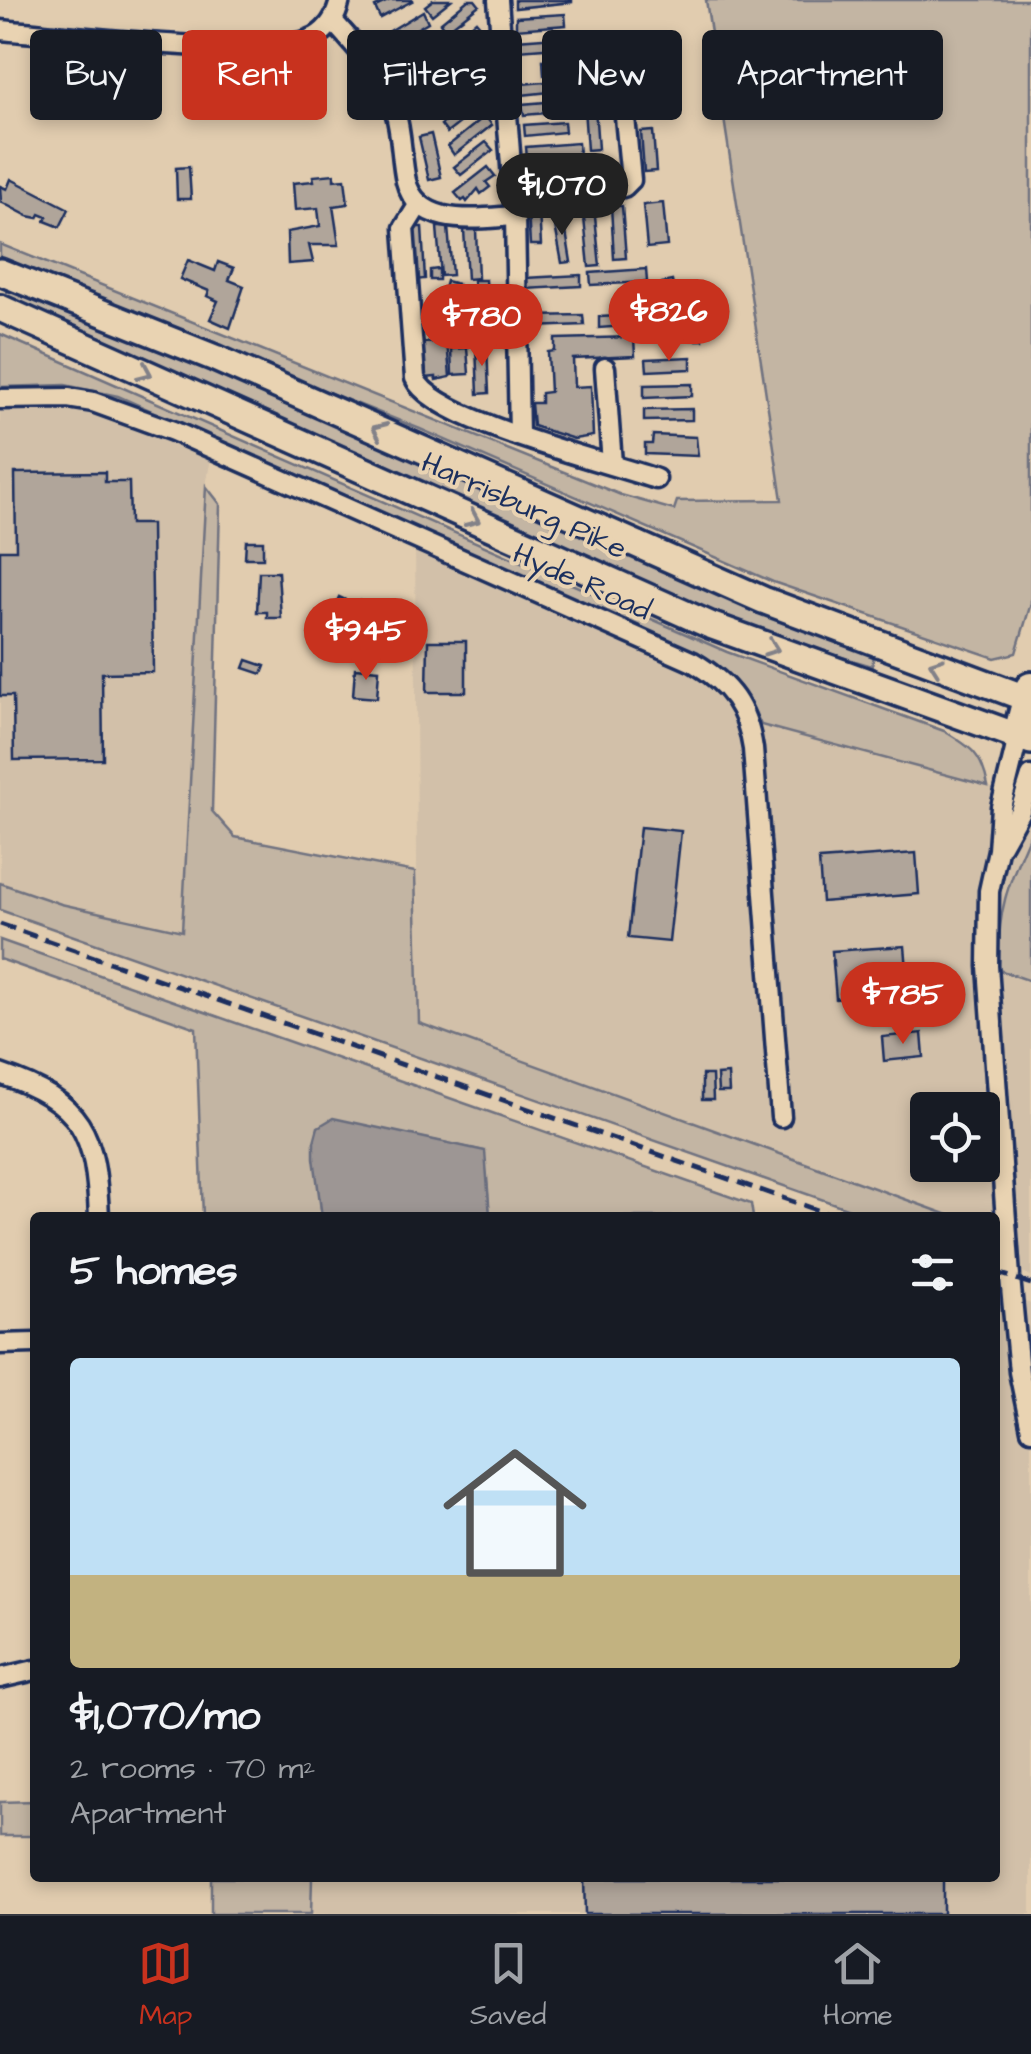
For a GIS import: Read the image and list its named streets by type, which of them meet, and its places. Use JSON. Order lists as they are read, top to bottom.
{
  "streets": {
    "main road": ["Harrisburg Pike"],
    "street": ["Hyde Road"]
  },
  "page": {
    "chip": [
      "Buy",
      "Rent",
      "Filters",
      "New",
      "Apartment"
    ],
    "price": [
      "$1,070",
      "$826",
      "$780",
      "$945",
      "$785"
    ],
    "heading": "5 homes",
    "list": [
      {
        "name": "$1,070/mo",
        "note": "2 rooms · 70 m² · Apartment"
      }
    ],
    "tabs": ["Map", "Saved", "Home"]
  }
}
